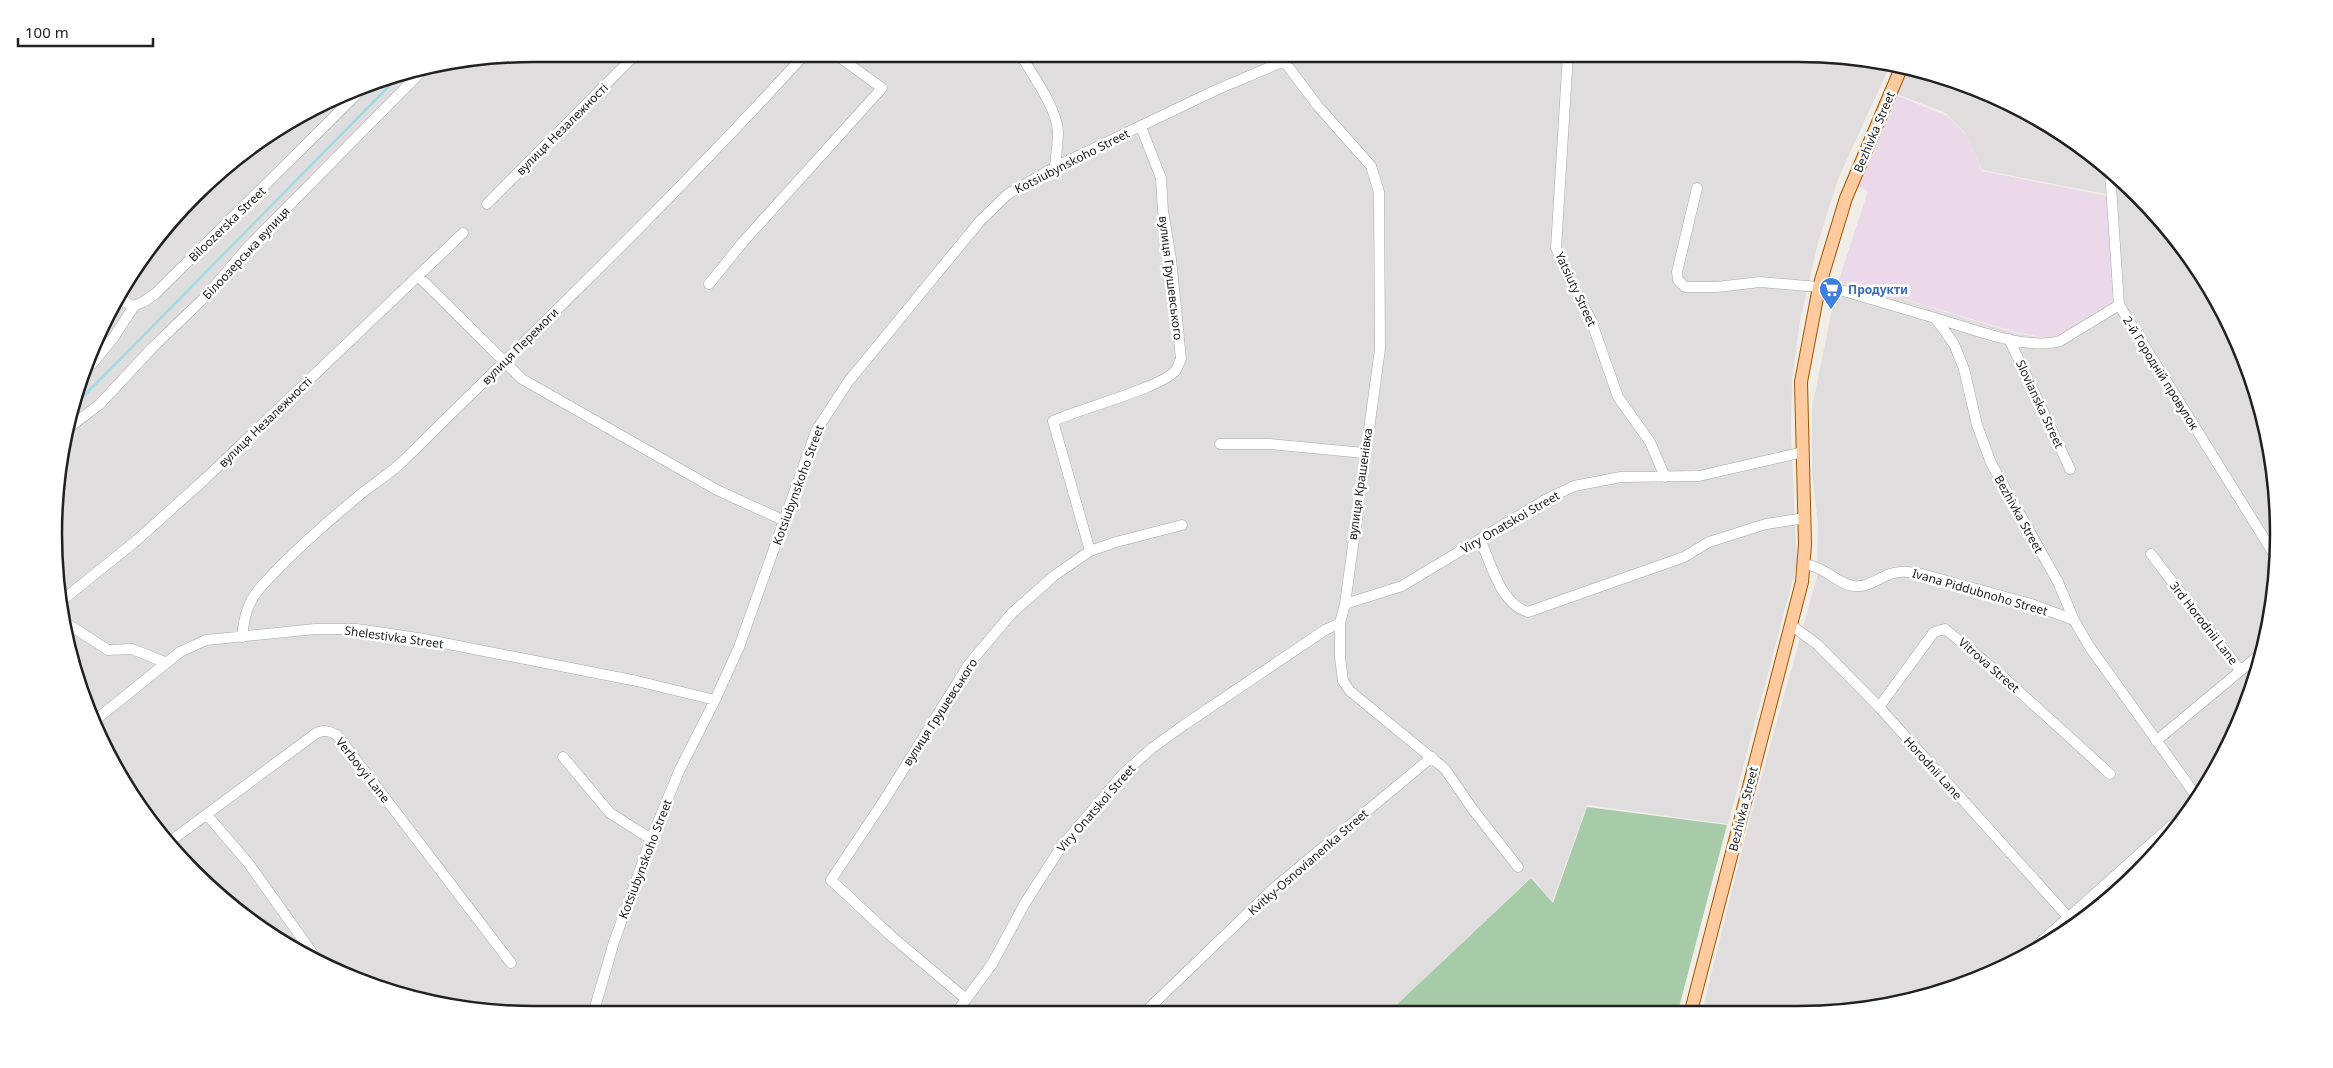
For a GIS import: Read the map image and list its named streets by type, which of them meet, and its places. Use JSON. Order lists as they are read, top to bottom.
{
  "streets": {
    "main road": ["Bezhivka Street"],
    "street": [
      "вулиця Незалежності",
      "Kotsiubynskoho Street",
      "Biloozerska Street",
      "Білоозерська вулиця",
      "вулиця Грушевського",
      "Yatsiuty Street",
      "вулиця Перемоги",
      "2-й Городній провулок",
      "Slovianska Street",
      "вулиця Крашенівка",
      "Viry Onatskoi Street",
      "Ivana Piddubnoho Street",
      "3rd Horodnii Lane",
      "Shelestivka Street",
      "Vitrova Street",
      "Horodnii Lane",
      "Verbovyi Lane",
      "Kvitky-Osnovianenka Street"
    ]
  },
  "crossings": [
    ["Bezhivka Street", "2-й Городній провулок"],
    ["Bezhivka Street", "Viry Onatskoi Street"],
    ["Bezhivka Street", "Ivana Piddubnoho Street"],
    ["Bezhivka Street", "Horodnii Lane"],
    ["Kotsiubynskoho Street", "вулиця Грушевського"],
    ["Kotsiubynskoho Street", "Shelestivka Street"],
    ["вулиця Грушевського", "Viry Onatskoi Street"],
    ["Yatsiuty Street", "Viry Onatskoi Street"],
    ["вулиця Перемоги", "Shelestivka Street"],
    ["2-й Городній провулок", "Slovianska Street"],
    ["вулиця Крашенівка", "Viry Onatskoi Street"],
    ["вулиця Крашенівка", "Kvitky-Osnovianenka Street"],
    ["Vitrova Street", "Horodnii Lane"]
  ],
  "places": {
    "supermarket": ["Продукти"]
  },
  "scale_bar": "100 m"
}
